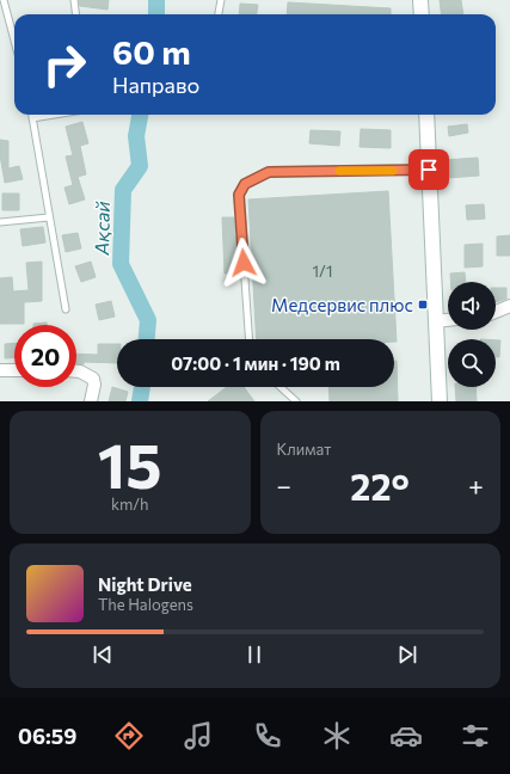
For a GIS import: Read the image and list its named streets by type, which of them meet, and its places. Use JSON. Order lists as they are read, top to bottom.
{
  "water": ["Ақсай"],
  "places": {
    "transit": ["Медсервис плюс"]
  },
  "house_numbers": ["1/1"],
  "page": {
    "turn": ["60 m", "Направо"],
    "limit": "20",
    "trip": "07:00 · 1 мин · 190 m",
    "tile": [
      ["15", "km/h"],
      "Климат"
    ],
    "heat": ["−", "22°", "+"],
    "song": ["Night Drive", "The Halogens"],
    "tabs": "06:59"
  }
}
